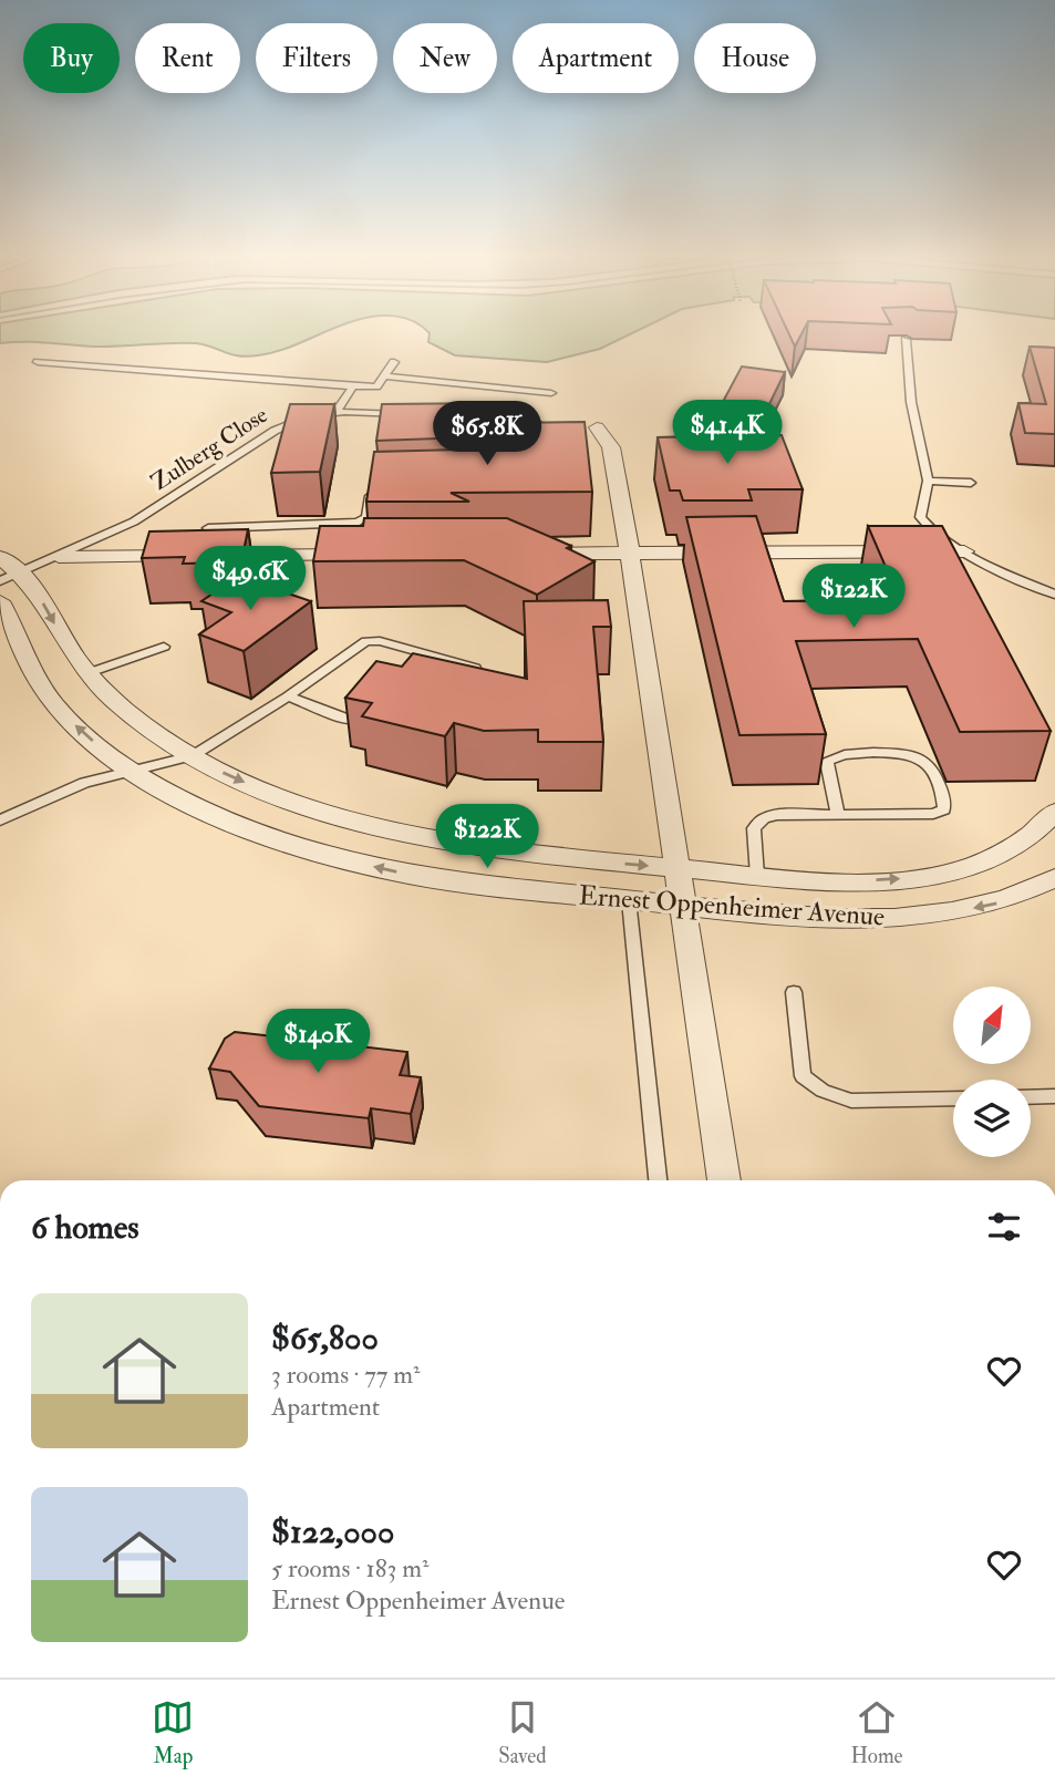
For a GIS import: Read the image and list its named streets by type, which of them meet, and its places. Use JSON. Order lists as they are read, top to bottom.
{
  "streets": {
    "street": ["Ernest Oppenheimer Avenue"],
    "lane": ["Zulberg Close"]
  },
  "crossings": [
    ["Zulberg Close", "Ernest Oppenheimer Avenue"]
  ],
  "north": "top right",
  "page": {
    "chip": [
      "Buy",
      "Rent",
      "Filters",
      "New",
      "Apartment",
      "House"
    ],
    "price": [
      "$41.4K",
      "$65.8K",
      "$49.6K",
      "$122K",
      "$122K",
      "$140K"
    ],
    "heading": "6 homes",
    "list": [
      {
        "name": "$65,800",
        "note": "3 rooms · 77 m² · Apartment"
      },
      {
        "name": "$122,000",
        "note": "5 rooms · 183 m² · Ernest Oppenheimer Avenue"
      }
    ],
    "tabs": ["Map", "Saved", "Home"]
  }
}
